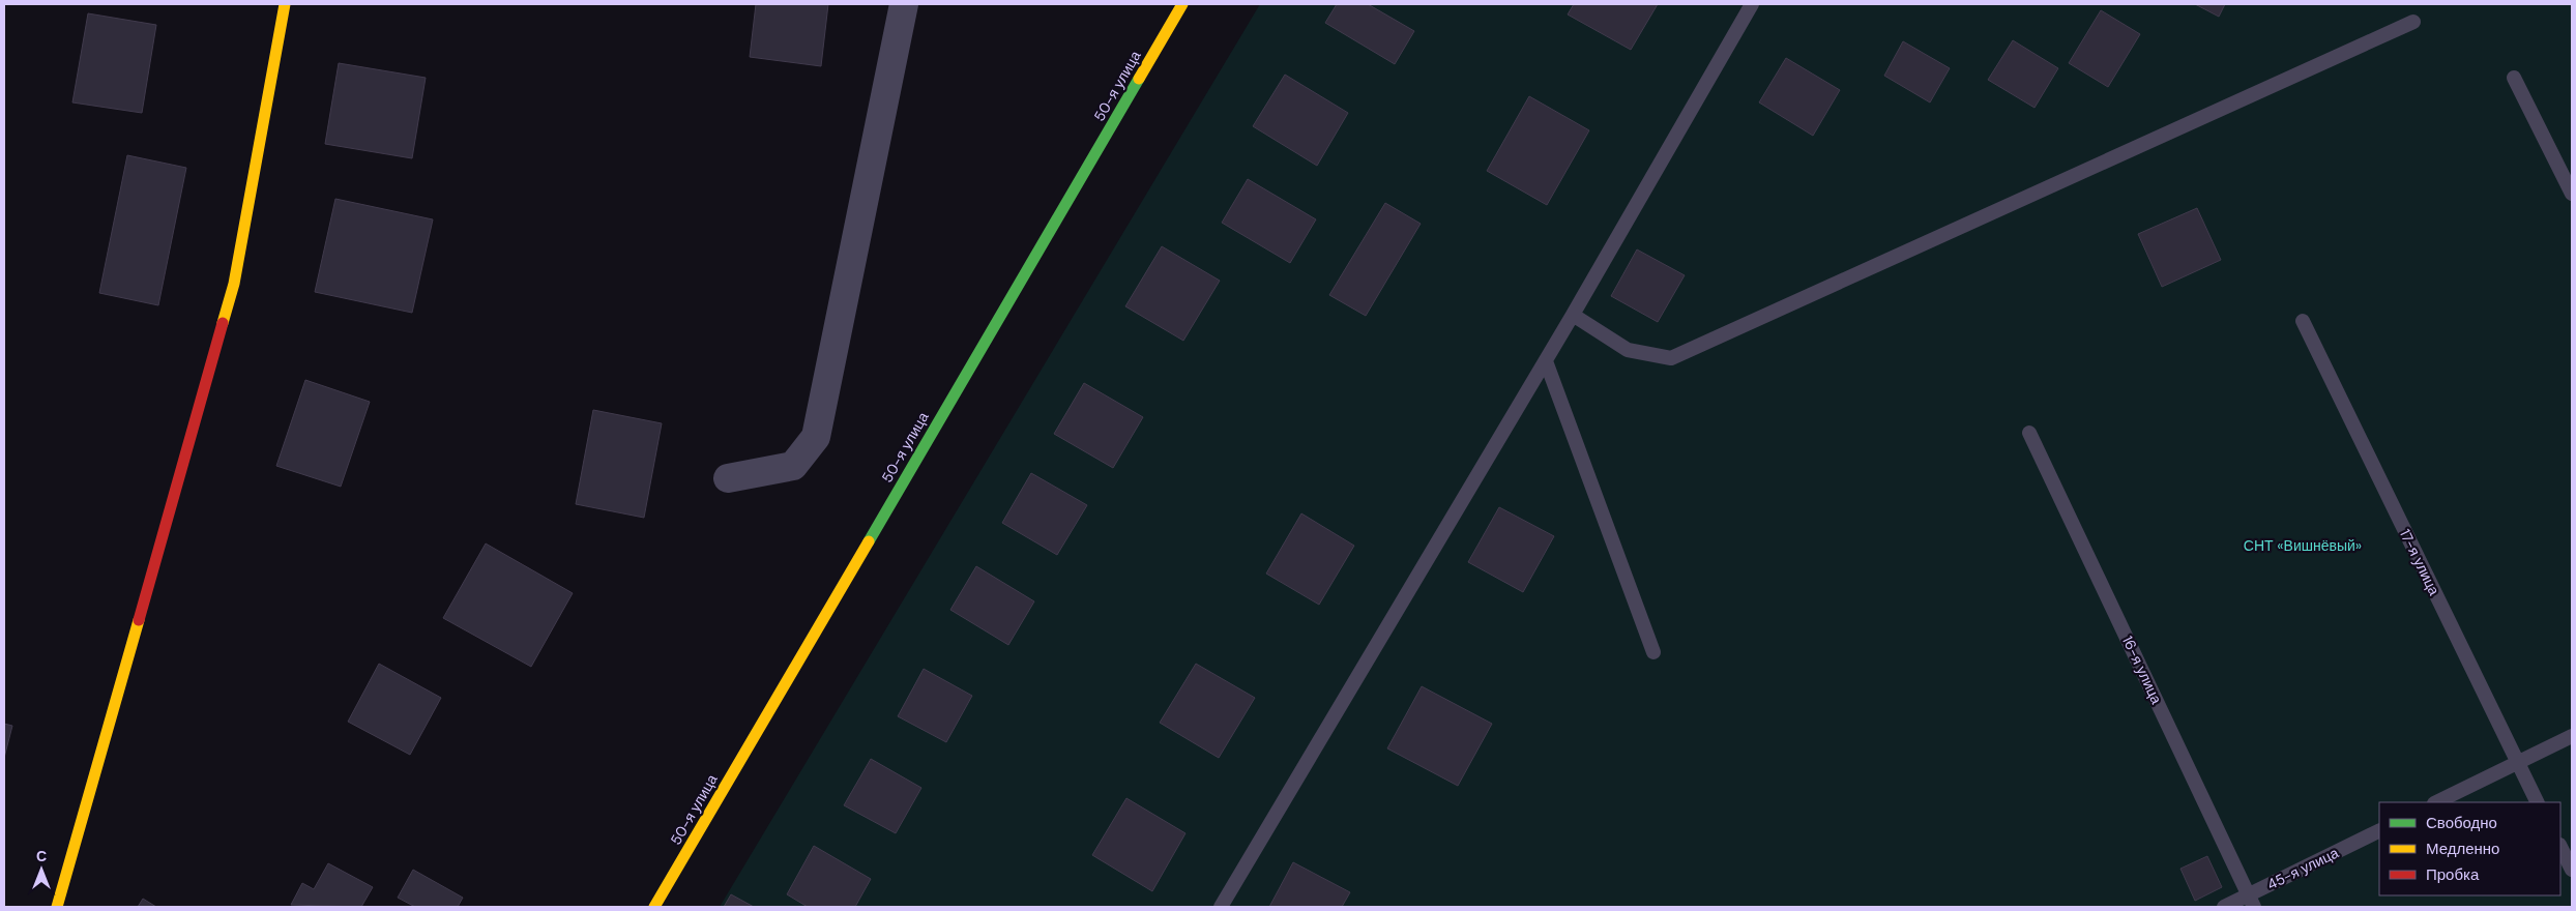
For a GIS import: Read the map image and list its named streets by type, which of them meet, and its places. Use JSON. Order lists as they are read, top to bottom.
{
  "streets": {
    "street": ["50-я улица"],
    "lane": ["17-я улица", "16-я улица", "45-я улица"]
  },
  "crossings": [
    ["16-я улица", "45-я улица"]
  ],
  "parks": ["СНТ «Вишнёвый»"],
  "legend": ["Свободно", "Медленно", "Пробка"],
  "north": "top"
}
